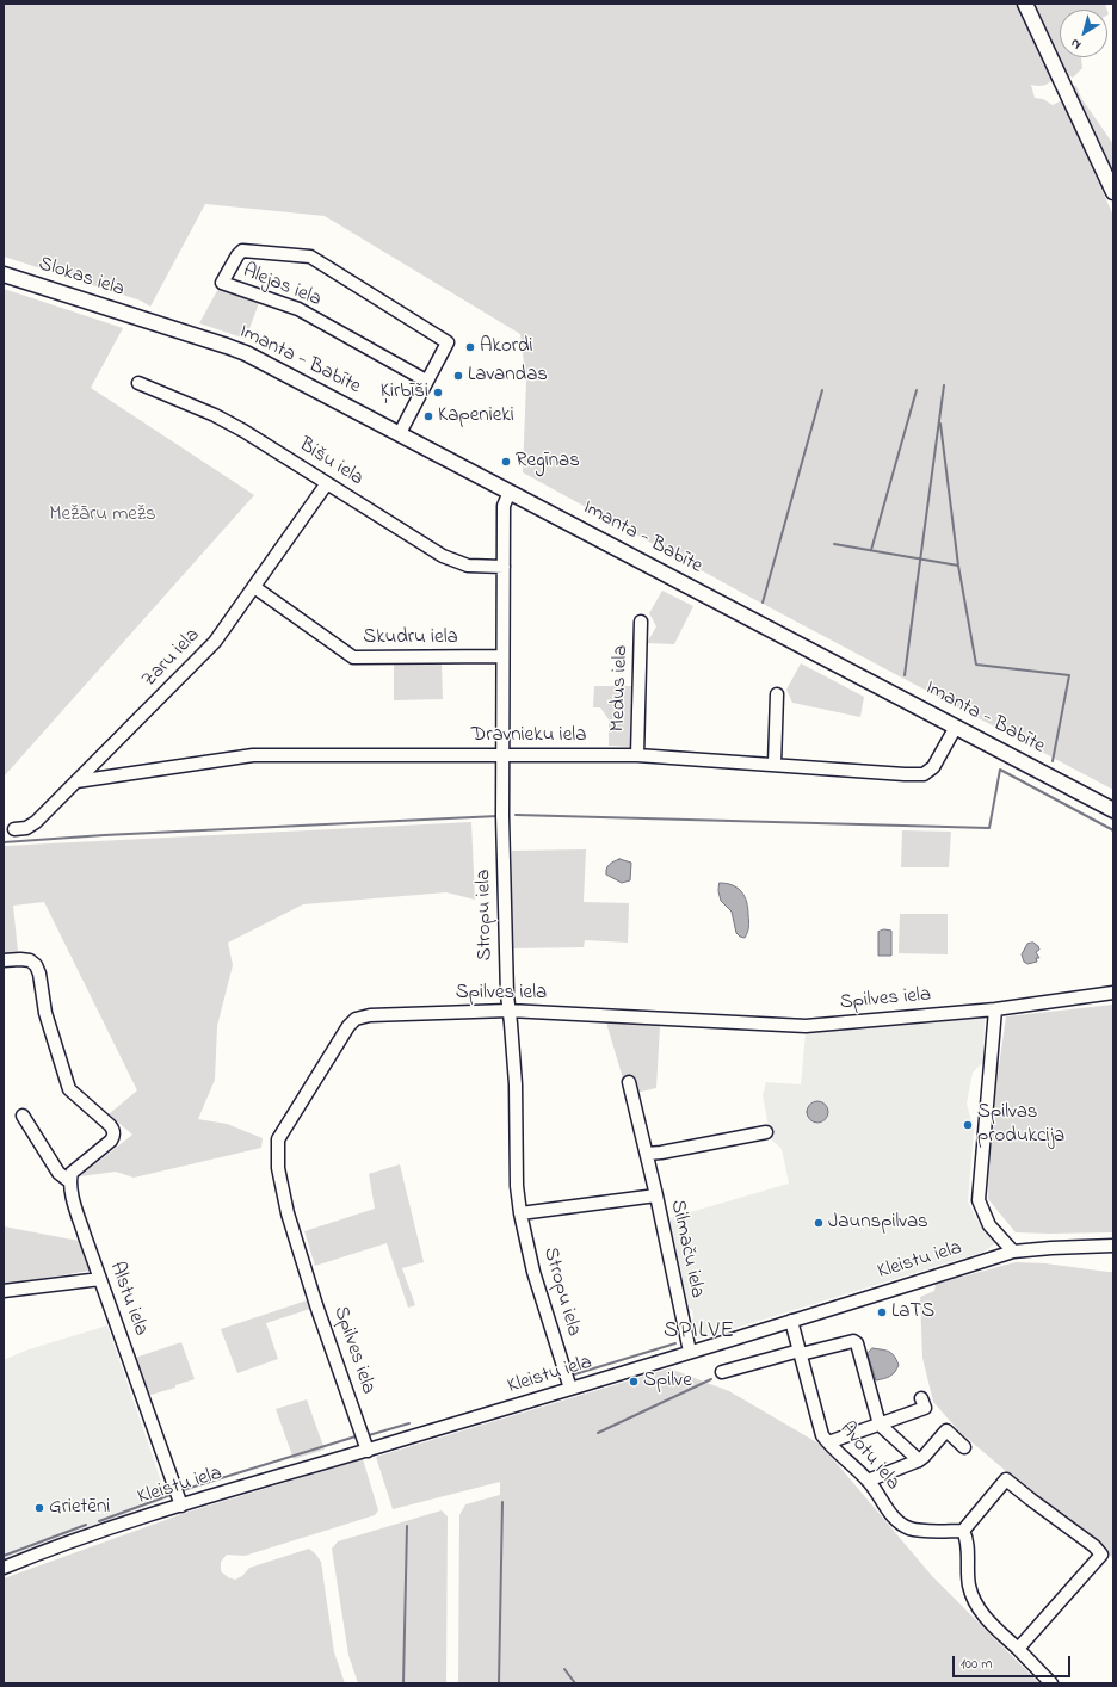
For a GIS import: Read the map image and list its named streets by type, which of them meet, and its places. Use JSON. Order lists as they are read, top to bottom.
{
  "streets": {
    "main road": ["Slokas iela", "Imanta - Babīte"],
    "street": [
      "Alejas iela",
      "Bišu iela",
      "Skudru iela",
      "Zaru iela",
      "Medus iela",
      "Dravnieku iela",
      "Stropu iela",
      "Spilves iela",
      "Silmaču iela",
      "Kleistu iela",
      "Alstu iela",
      "Avotu iela"
    ]
  },
  "crossings": [
    ["Slokas iela", "Imanta - Babīte"],
    ["Imanta - Babīte", "Dravnieku iela"],
    ["Imanta - Babīte", "Stropu iela"],
    ["Bišu iela", "Zaru iela"],
    ["Bišu iela", "Stropu iela"],
    ["Skudru iela", "Zaru iela"],
    ["Skudru iela", "Stropu iela"],
    ["Zaru iela", "Dravnieku iela"],
    ["Medus iela", "Dravnieku iela"],
    ["Dravnieku iela", "Stropu iela"],
    ["Stropu iela", "Spilves iela"],
    ["Stropu iela", "Kleistu iela"],
    ["Spilves iela", "Kleistu iela"],
    ["Silmaču iela", "Kleistu iela"],
    ["Kleistu iela", "Alstu iela"],
    ["Kleistu iela", "Avotu iela"]
  ],
  "districts": ["SPILVE"],
  "parks": ["Mežāru mežs"],
  "places": [
    "Akordi",
    "Lavandas",
    "Ķirbīši",
    "Kapenieki",
    "Regīnas",
    "Spilvas produkcija",
    "Jaunspilvas",
    "LaTS",
    "Spilve",
    "Grietēni"
  ],
  "scale_bar": "100 m",
  "north": "bottom left"
}
